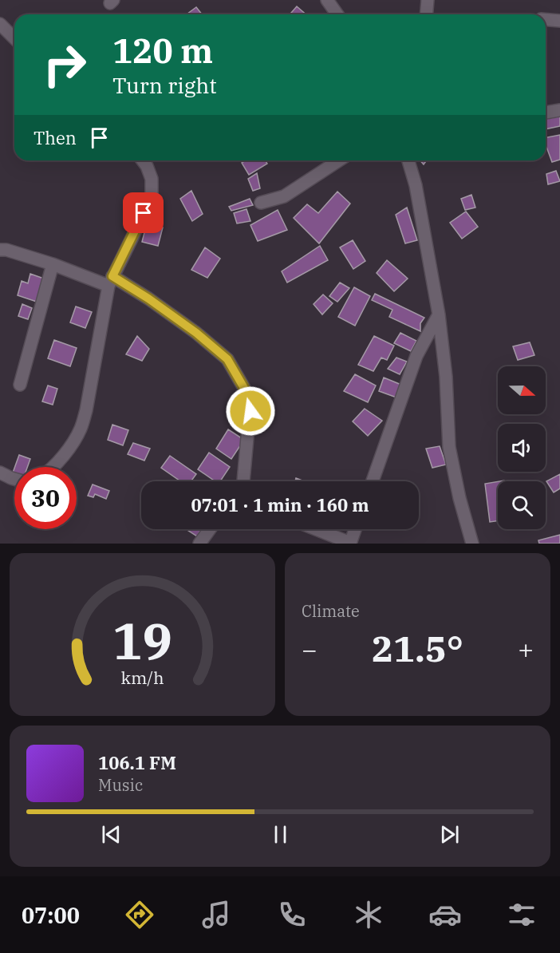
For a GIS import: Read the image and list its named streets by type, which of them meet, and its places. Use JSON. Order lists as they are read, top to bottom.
{
  "north": "right",
  "page": {
    "turn": ["120 m", "Turn right"],
    "then": "Then",
    "limit": "30",
    "trip": "07:01 · 1 min · 160 m",
    "tile": "Climate",
    "heat": ["−", "21.5°", "+"],
    "song": ["106.1 FM", "Music"],
    "tabs": "07:00",
    "gauge": ["19", "km/h"]
  }
}
